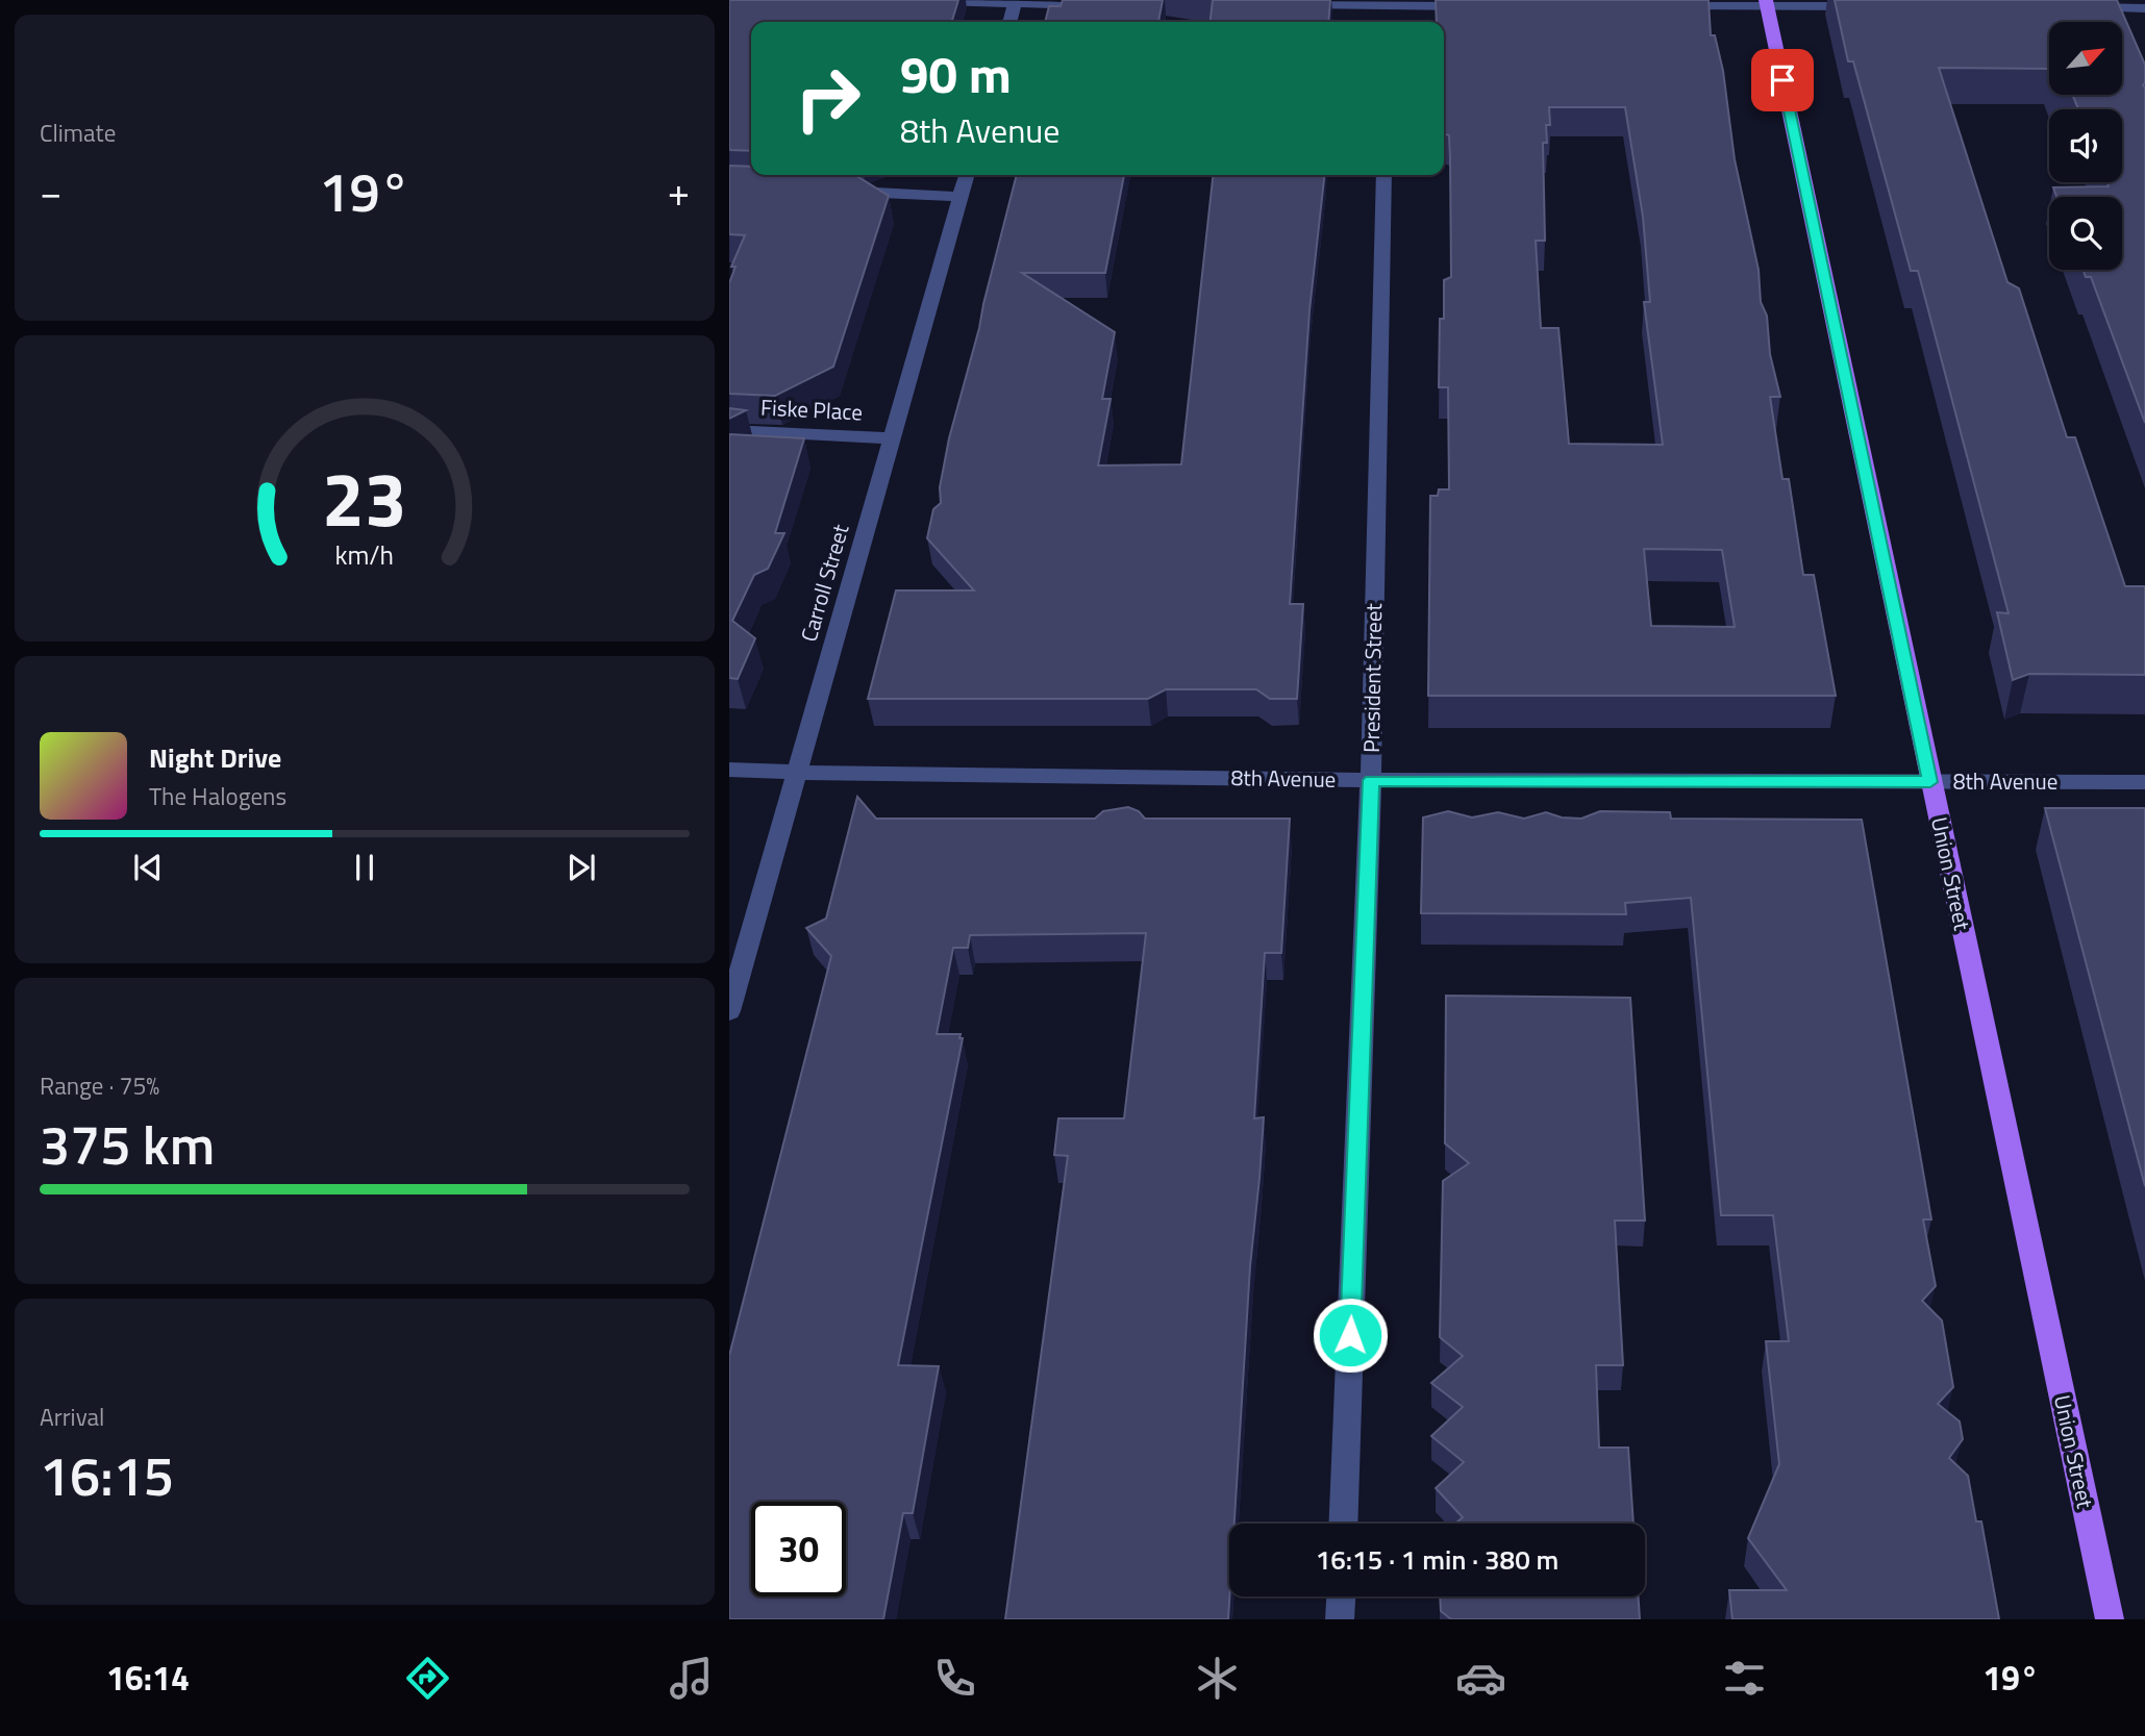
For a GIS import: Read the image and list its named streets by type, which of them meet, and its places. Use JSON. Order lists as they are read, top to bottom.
{
  "streets": {
    "main road": ["Union Street"],
    "street": [
      "Fiske Place",
      "Carroll Street",
      "President Street",
      "8th Avenue"
    ]
  },
  "crossings": [
    ["Fiske Place", "Carroll Street"],
    ["Carroll Street", "8th Avenue"],
    ["President Street", "8th Avenue"],
    ["8th Avenue", "Union Street"]
  ],
  "north": "top right",
  "page": {
    "tile": [
      "Climate",
      ["Range · 75%", "375 km"],
      ["Arrival", "16:15"]
    ],
    "turn": ["90 m", "8th Avenue"],
    "heat": ["−", "19°", "+"],
    "song": ["Night Drive", "The Halogens"],
    "limit": "30",
    "trip": "16:15 · 1 min · 380 m",
    "tabs": ["16:14", "19°"],
    "gauge": ["23", "km/h"]
  }
}
